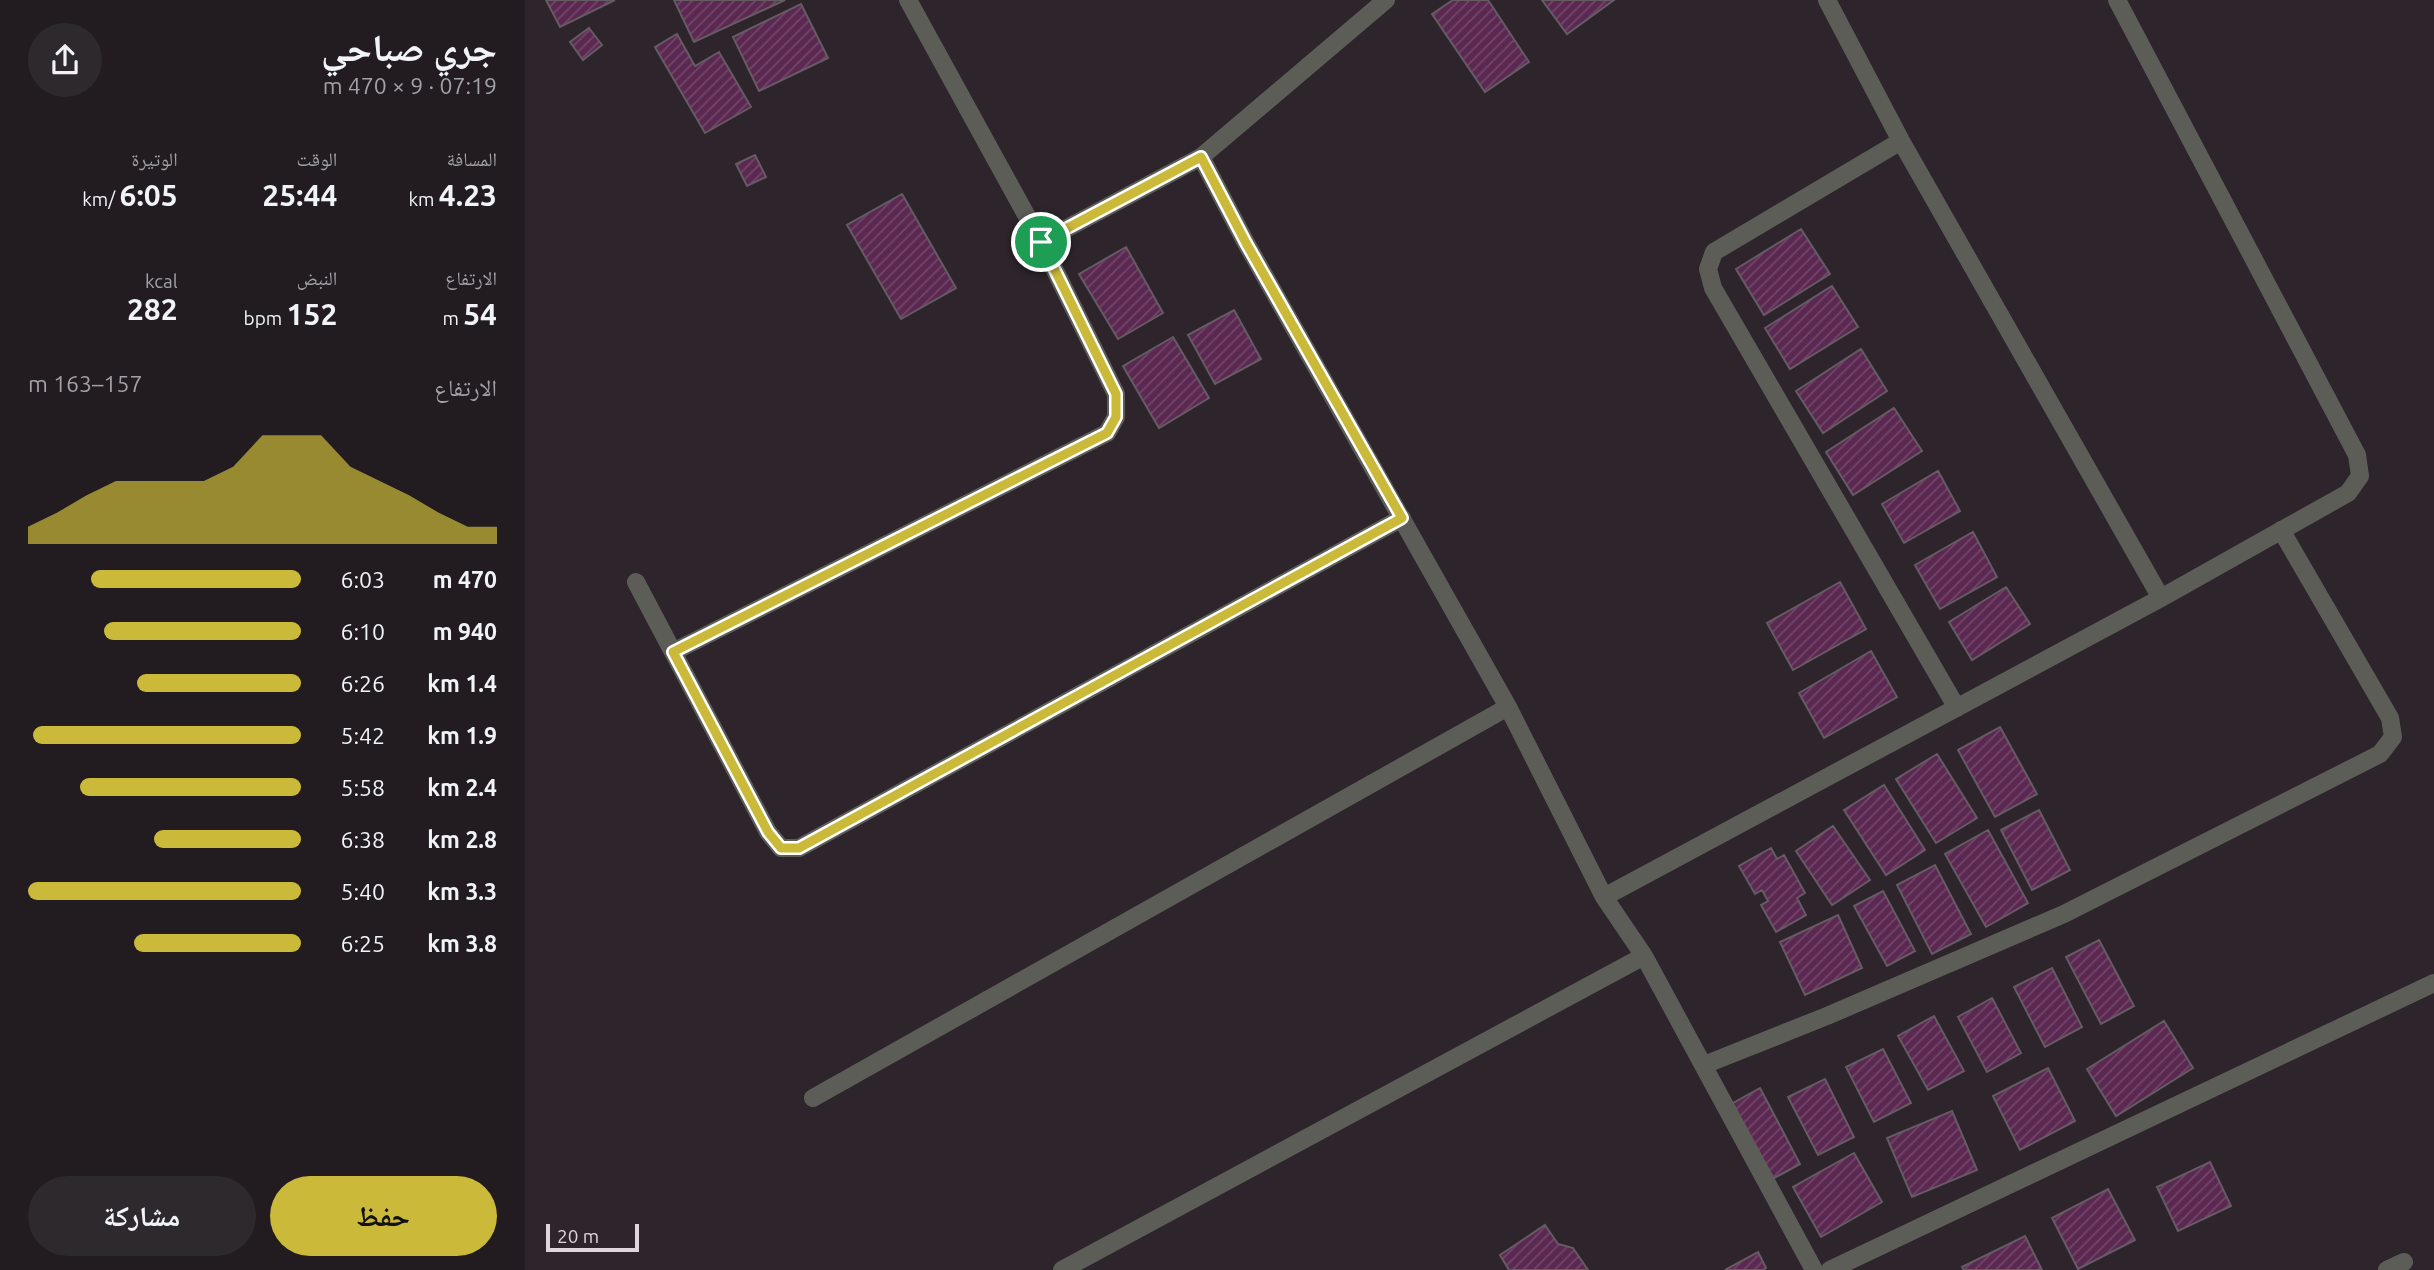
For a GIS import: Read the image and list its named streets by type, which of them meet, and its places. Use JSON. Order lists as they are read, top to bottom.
{
  "scale_bar": "20 m",
  "page": {
    "heading": ["جري صباحي", "07:19 · 9 × 470 m"],
    "stats": [
      ["المسافة", "4.23 km"],
      ["الوقت", "25:44"],
      ["الوتيرة", "6:05 /km"],
      ["الارتفاع", "54 m"],
      ["النبض", "152 bpm"],
      ["kcal", "282"]
    ],
    "chart": ["الارتفاع", "157–163 m"],
    "list": [
      {
        "name": "470 m",
        "note": "6:03"
      },
      {
        "name": "940 m",
        "note": "6:10"
      },
      {
        "name": "1.4 km",
        "note": "6:26"
      },
      {
        "name": "1.9 km",
        "note": "5:42"
      },
      {
        "name": "2.4 km",
        "note": "5:58"
      },
      {
        "name": "2.8 km",
        "note": "6:38"
      },
      {
        "name": "3.3 km",
        "note": "5:40"
      },
      {
        "name": "3.8 km",
        "note": "6:25"
      }
    ],
    "buttons": ["حفظ", "مشاركة"],
    "scale": "20 m"
  }
}
